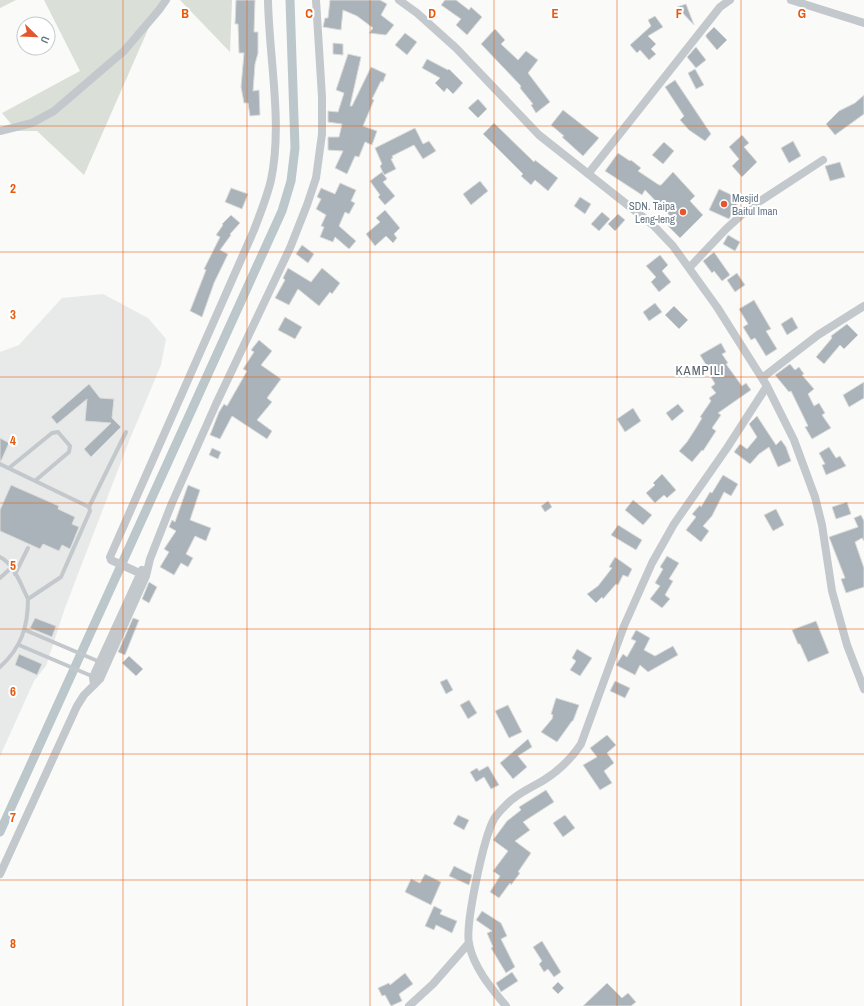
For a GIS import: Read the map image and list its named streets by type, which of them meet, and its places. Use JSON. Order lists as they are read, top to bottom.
{
  "districts": ["KAMPILI"],
  "places": ["Mesjid Baitul Iman", "SDN. Taipa Leng-leng"],
  "north": "bottom right",
  "grid": {
    "columns": [
      "B",
      "C",
      "D",
      "E",
      "F",
      "G"
    ],
    "rows": [
      "2",
      "3",
      "4",
      "5",
      "6",
      "7",
      "8"
    ]
  }
}
